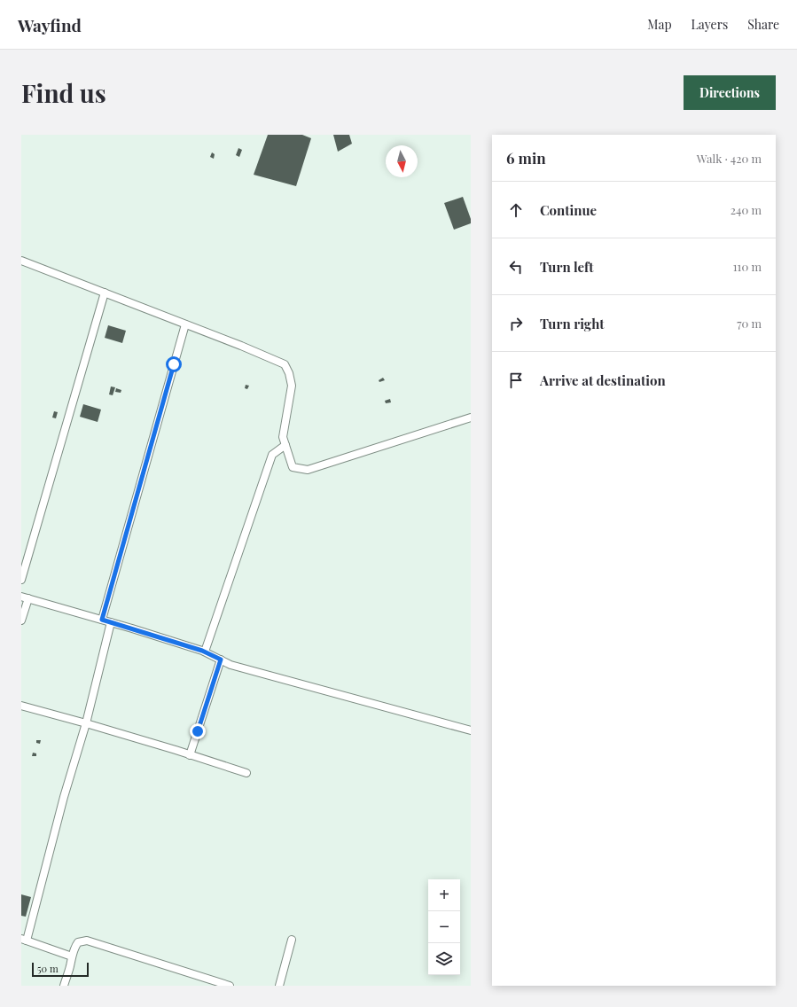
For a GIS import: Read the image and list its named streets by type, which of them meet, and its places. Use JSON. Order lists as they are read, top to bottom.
{
  "scale_bar": "50 m",
  "north": "bottom",
  "page": {
    "header": "Wayfind",
    "nav": ["Map", "Layers", "Share"],
    "buttons": "Directions",
    "title": "Find us",
    "heading": ["6 min", "Walk · 420 m"],
    "list": [
      ["Continue", "240 m"],
      ["Turn left", "110 m"],
      ["Turn right", "70 m"],
      "Arrive at destination"
    ],
    "map_buttons": ["+", "−"],
    "scale": "50 m"
  }
}
